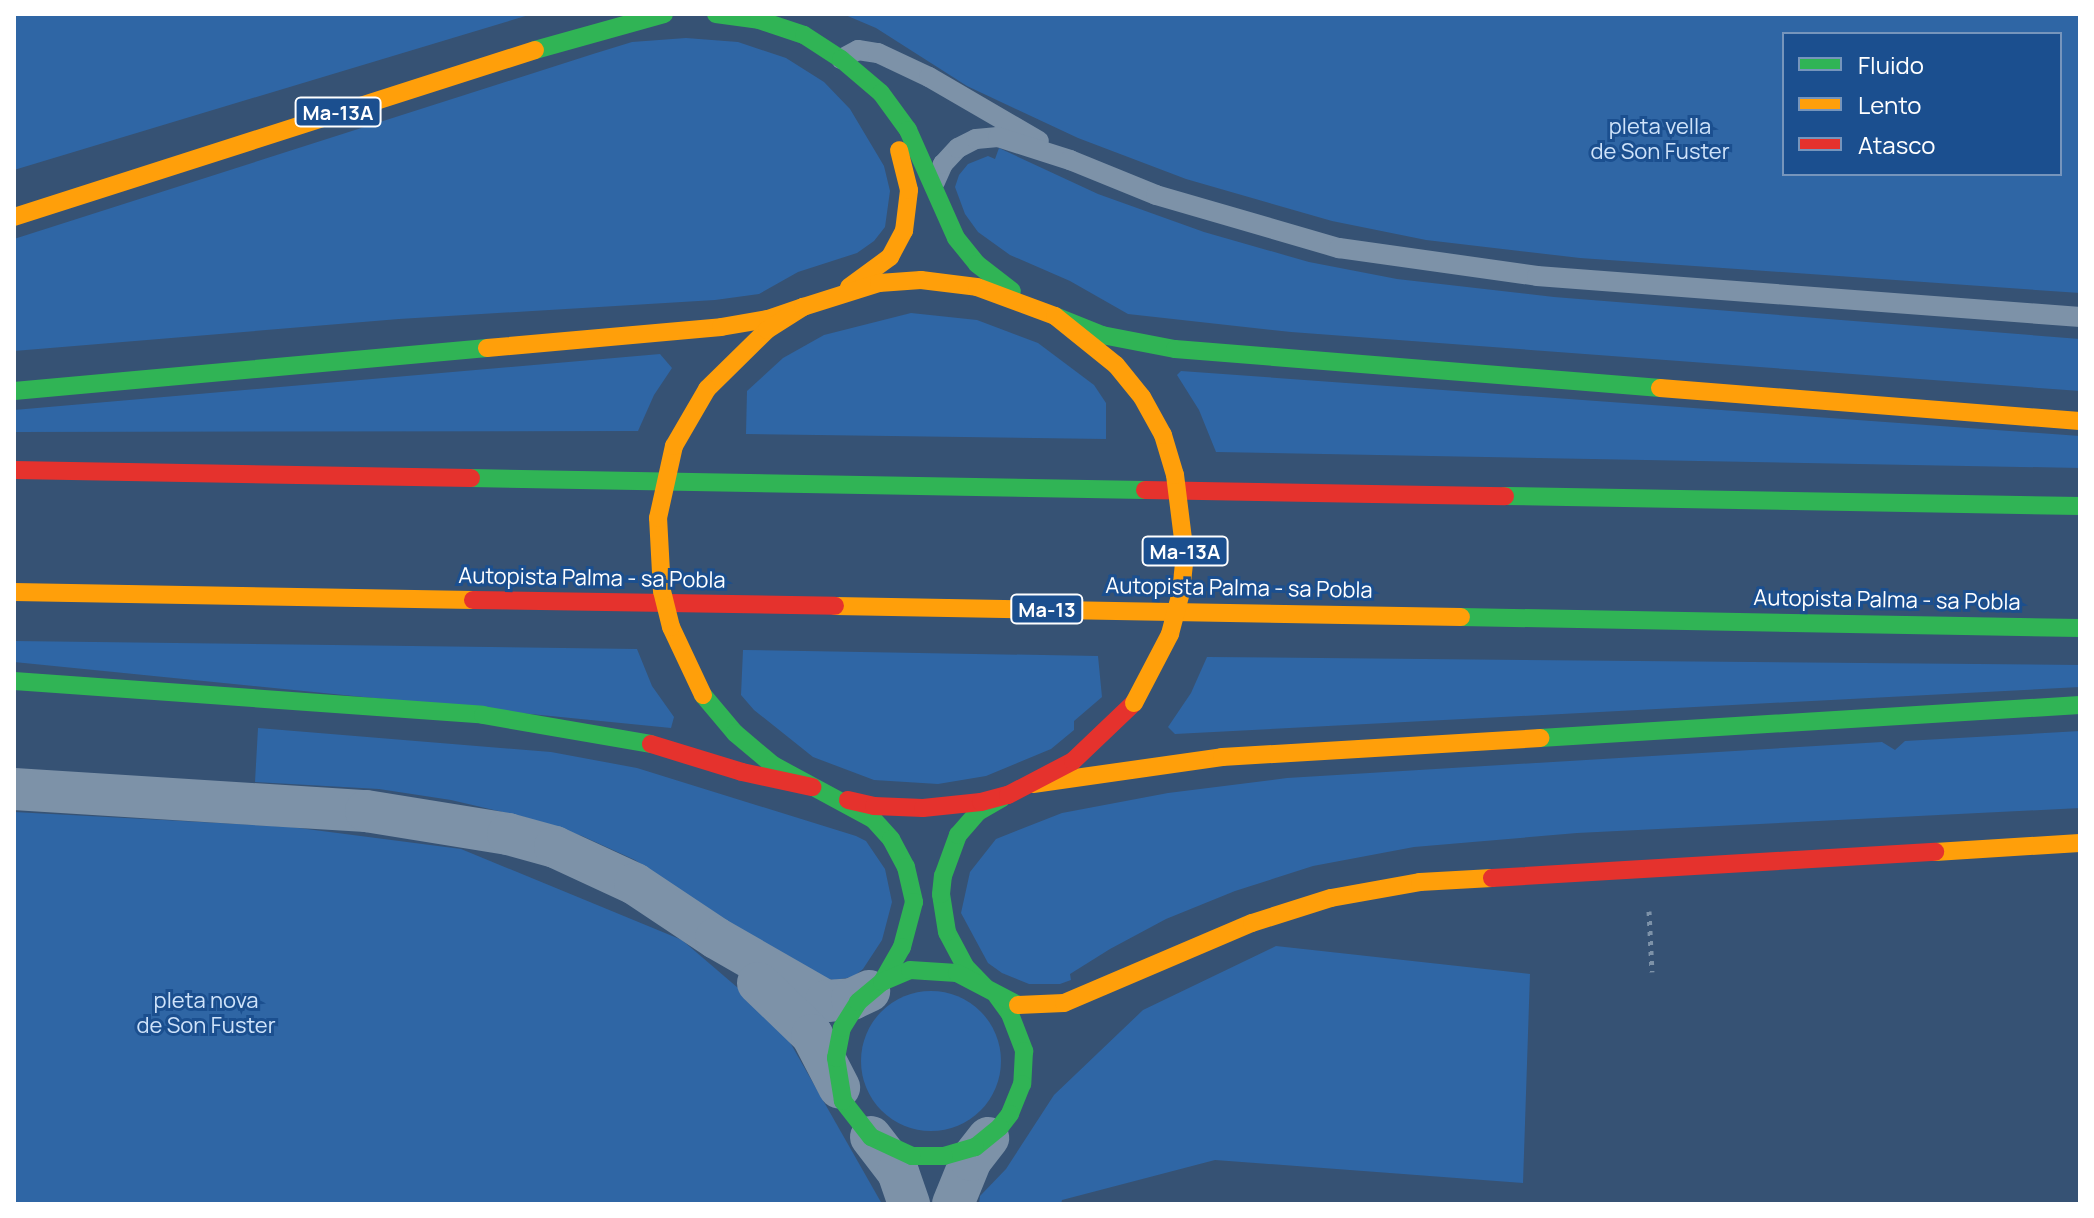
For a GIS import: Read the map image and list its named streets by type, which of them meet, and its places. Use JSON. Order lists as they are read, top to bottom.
{
  "streets": {
    "main road": ["Ma-13A", "Autopista Palma - sa Pobla", "Ma-13"]
  },
  "parks": ["pleta vella de Son Fuster", "pleta nova de Son Fuster"],
  "legend": ["Fluido", "Lento", "Atasco"]
}
